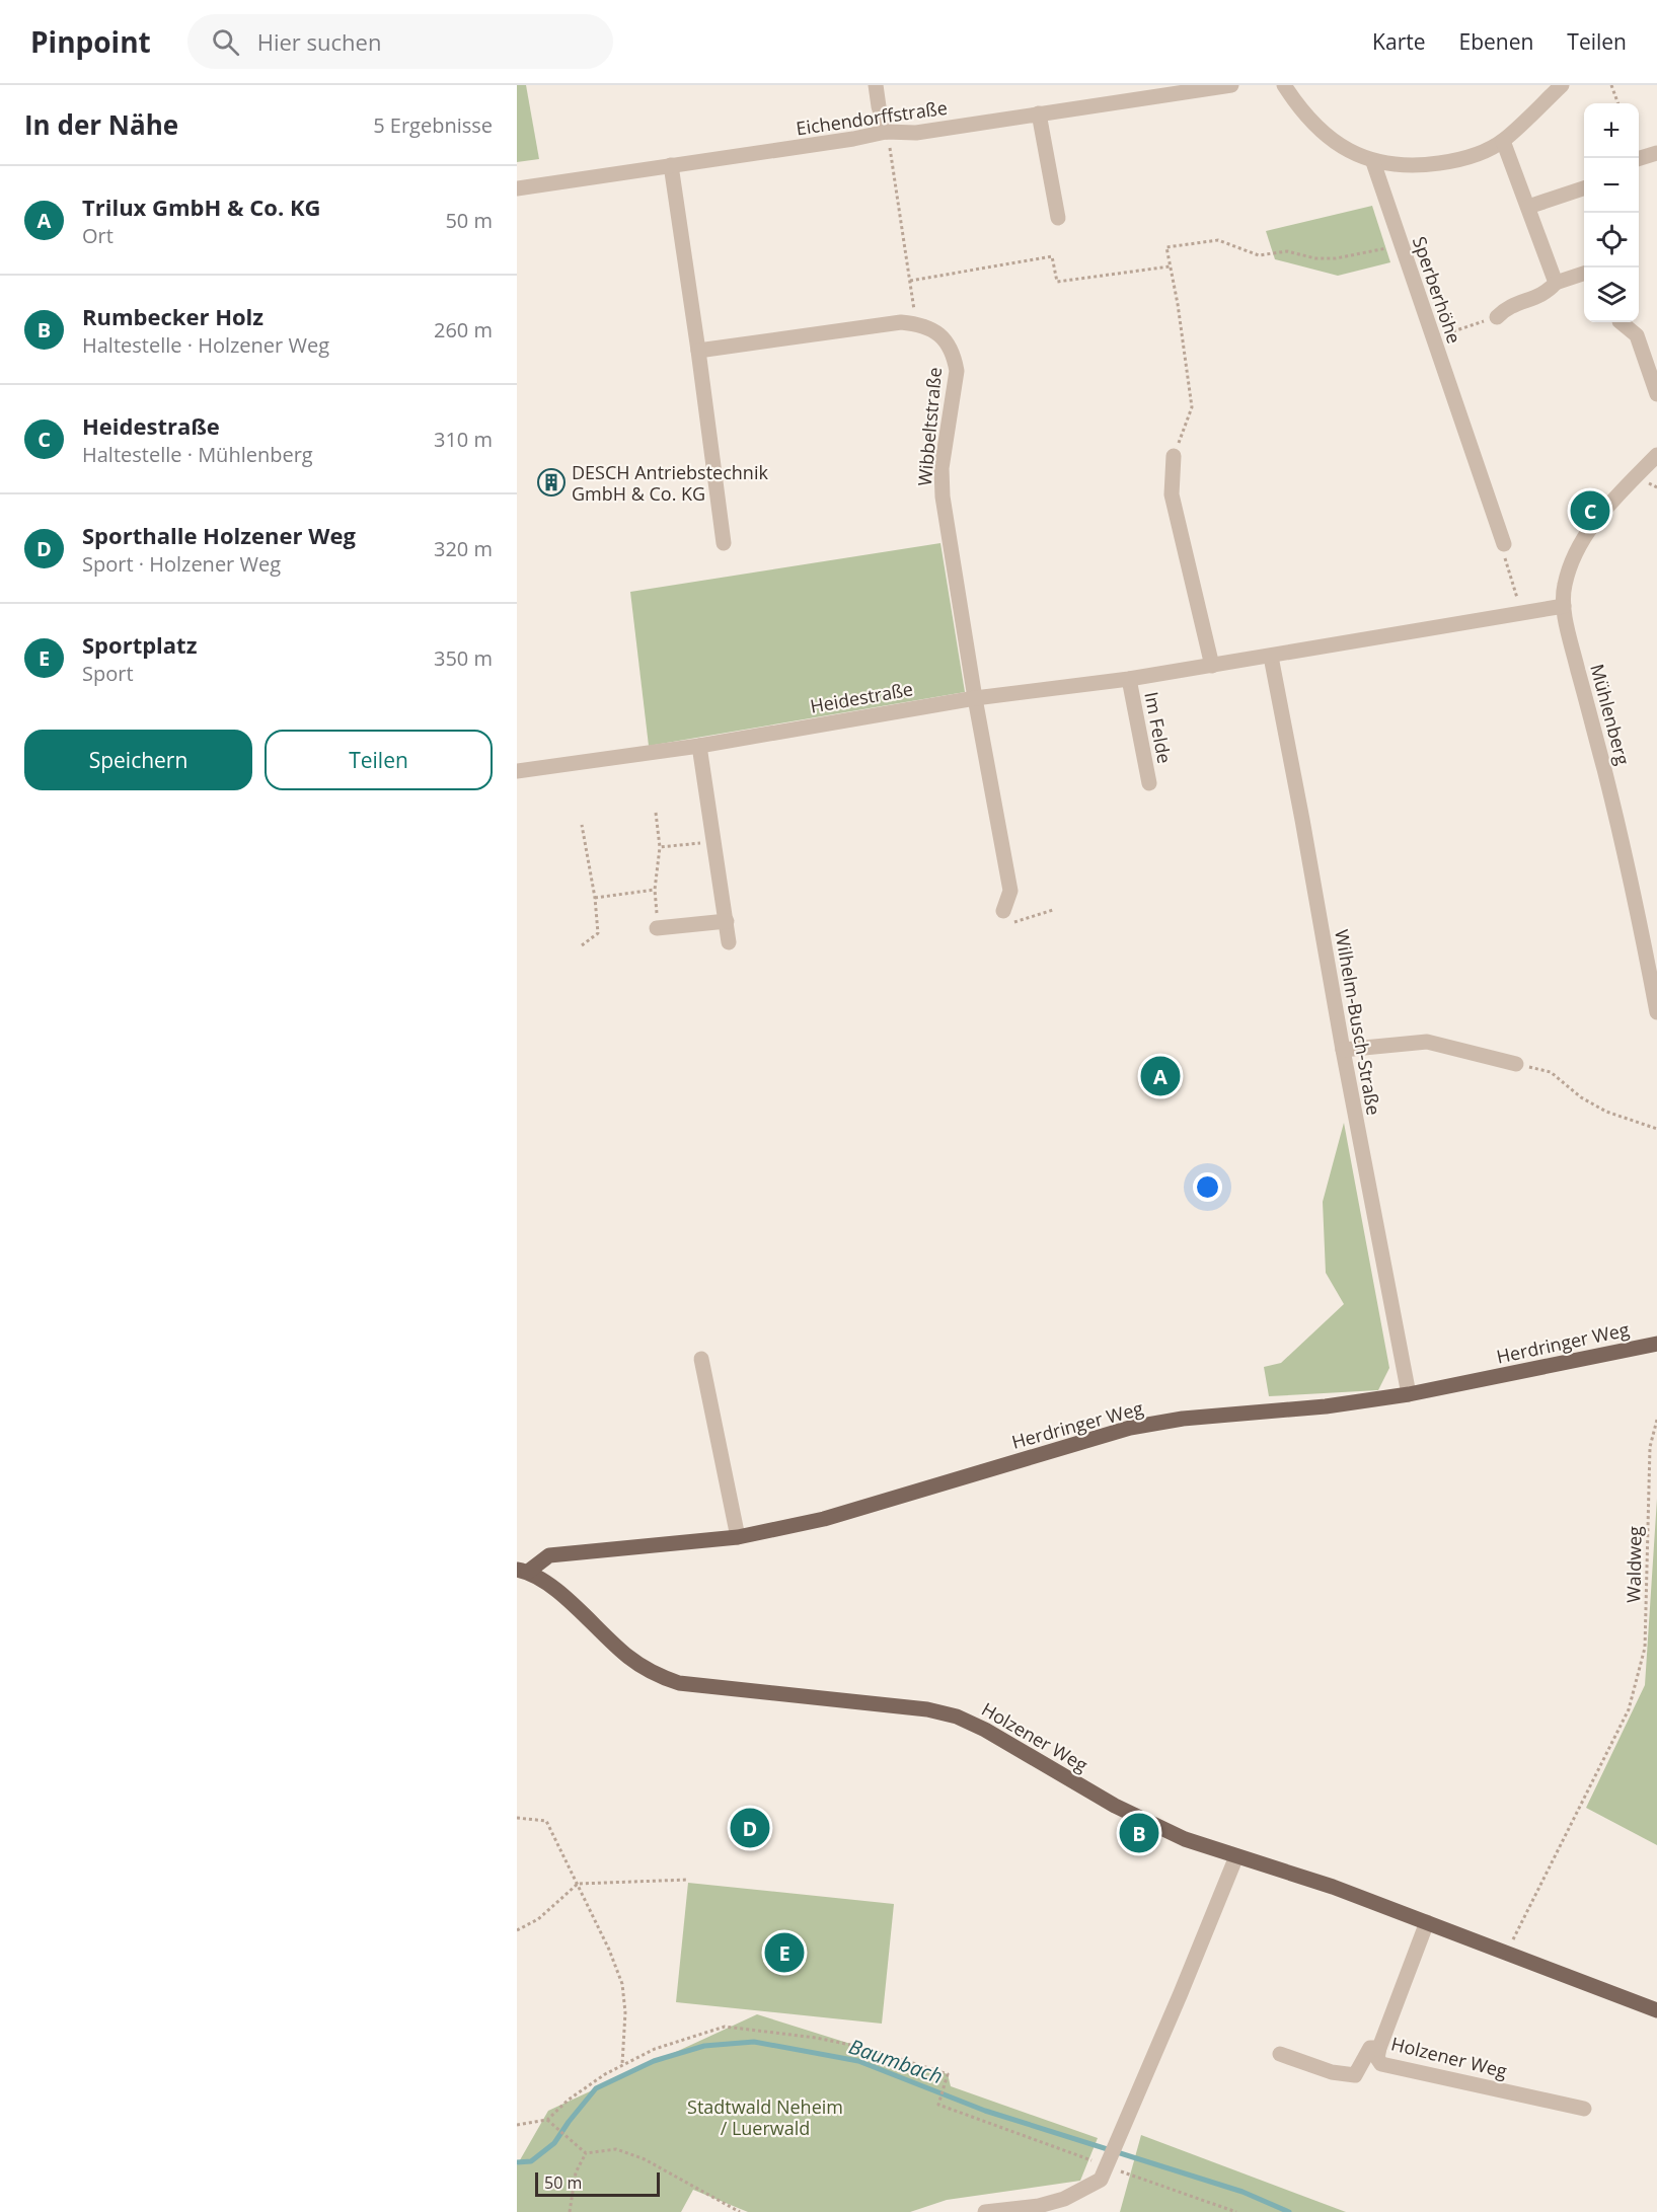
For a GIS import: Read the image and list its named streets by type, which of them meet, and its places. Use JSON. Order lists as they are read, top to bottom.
{
  "streets": {
    "main road": ["Herdringer Weg", "Holzener Weg"],
    "street": [
      "Eichendorffstraße",
      "Sperberhöhe",
      "Wibbeltstraße",
      "Heidestraße",
      "Mühlenberg",
      "Im Felde",
      "Wilhelm-Busch-Straße"
    ],
    "path": ["Waldweg"]
  },
  "crossings": [
    ["Wibbeltstraße", "Heidestraße"],
    ["Heidestraße", "Mühlenberg"],
    ["Heidestraße", "Im Felde"],
    ["Heidestraße", "Wilhelm-Busch-Straße"],
    ["Wilhelm-Busch-Straße", "Herdringer Weg"],
    ["Herdringer Weg", "Holzener Weg"],
    ["Waldweg", "Holzener Weg"]
  ],
  "water": ["Baumbach"],
  "parks": ["Stadtwald Neheim / Luerwald"],
  "places": {
    "building": ["DESCH Antriebstechnik GmbH & Co. KG"]
  },
  "scale_bar": "50 m",
  "page": {
    "header": "Pinpoint",
    "search": "Hier suchen",
    "nav": ["Karte", "Ebenen", "Teilen"],
    "heading": ["In der Nähe", "5 Ergebnisse"],
    "map_buttons": ["+", "−"],
    "list": [
      {
        "mark": "A",
        "name": "Trilux GmbH & Co. KG",
        "note": "Ort",
        "value": "50 m"
      },
      {
        "mark": "B",
        "name": "Rumbecker Holz",
        "note": "Haltestelle · Holzener Weg",
        "value": "260 m"
      },
      {
        "mark": "C",
        "name": "Heidestraße",
        "note": "Haltestelle · Mühlenberg",
        "value": "310 m"
      },
      {
        "mark": "D",
        "name": "Sporthalle Holzener Weg",
        "note": "Sport · Holzener Weg",
        "value": "320 m"
      },
      {
        "mark": "E",
        "name": "Sportplatz",
        "note": "Sport",
        "value": "350 m"
      }
    ],
    "pins": [
      "C",
      "A",
      "D",
      "B",
      "E"
    ],
    "buttons": ["Speichern", "Teilen"],
    "scale": "50 m"
  }
}
